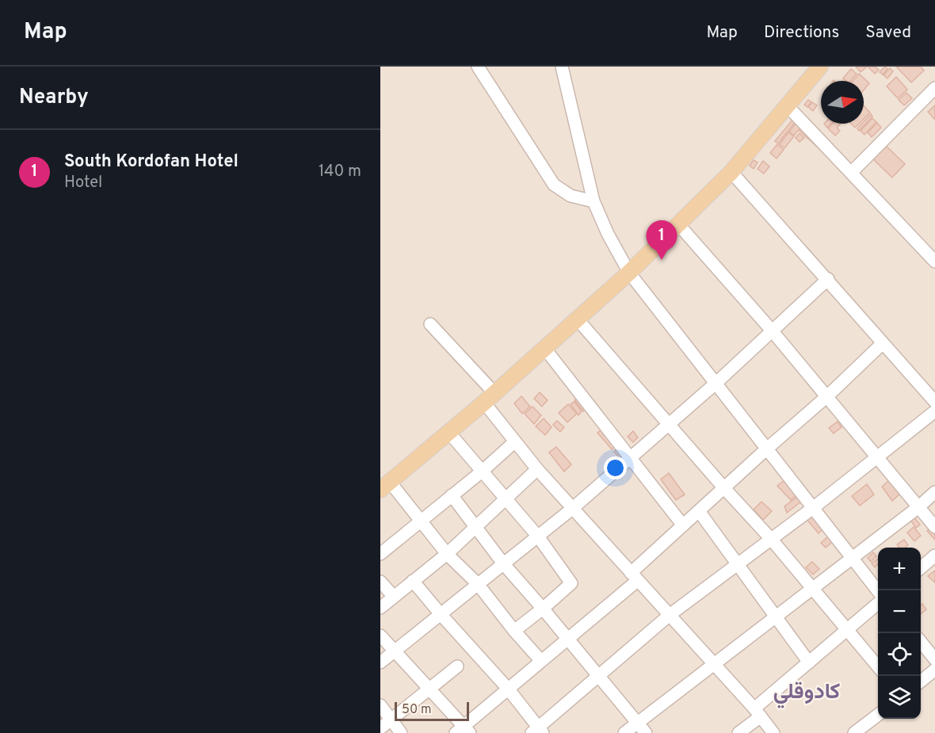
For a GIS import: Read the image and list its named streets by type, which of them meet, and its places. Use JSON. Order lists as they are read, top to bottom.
{
  "districts": ["كادوقلي"],
  "scale_bar": "50 m",
  "north": "right",
  "page": {
    "header": "Map",
    "nav": ["Map", "Directions", "Saved"],
    "heading": "Nearby",
    "list": [
      {
        "mark": "1",
        "name": "South Kordofan Hotel",
        "note": "Hotel",
        "value": "140 m"
      }
    ],
    "pins": "1",
    "map_buttons": ["+", "−"],
    "scale": "50 m"
  }
}
